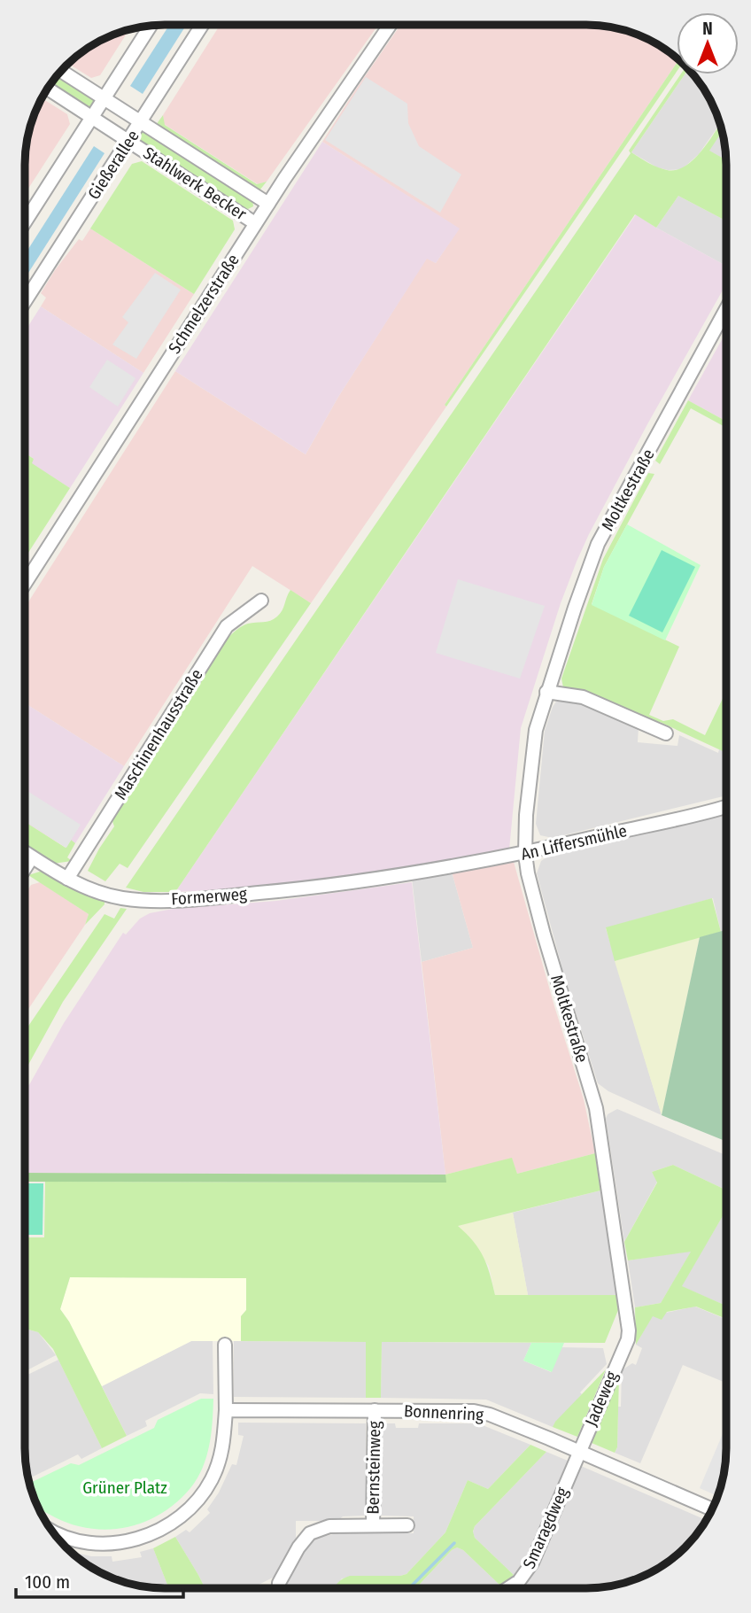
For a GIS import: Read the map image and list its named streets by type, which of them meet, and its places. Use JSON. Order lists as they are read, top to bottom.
{
  "streets": {
    "street": [
      "Gießerallee",
      "Stahlwerk Becker",
      "Schmelzerstraße",
      "Moltkestraße",
      "Maschinenhausstraße",
      "An Liffersmühle",
      "Formerweg",
      "Jadeweg",
      "Bonnenring",
      "Bernsteinweg",
      "Smaragdweg"
    ]
  },
  "crossings": [
    ["Gießerallee", "Stahlwerk Becker"],
    ["Stahlwerk Becker", "Schmelzerstraße"],
    ["Moltkestraße", "An Liffersmühle"],
    ["Moltkestraße", "Jadeweg"],
    ["Maschinenhausstraße", "Formerweg"],
    ["An Liffersmühle", "Formerweg"],
    ["Jadeweg", "Bonnenring"],
    ["Jadeweg", "Smaragdweg"],
    ["Bonnenring", "Bernsteinweg"],
    ["Bonnenring", "Smaragdweg"]
  ],
  "parks": ["Grüner Platz"],
  "scale_bar": "100 m",
  "north": "top"
}
